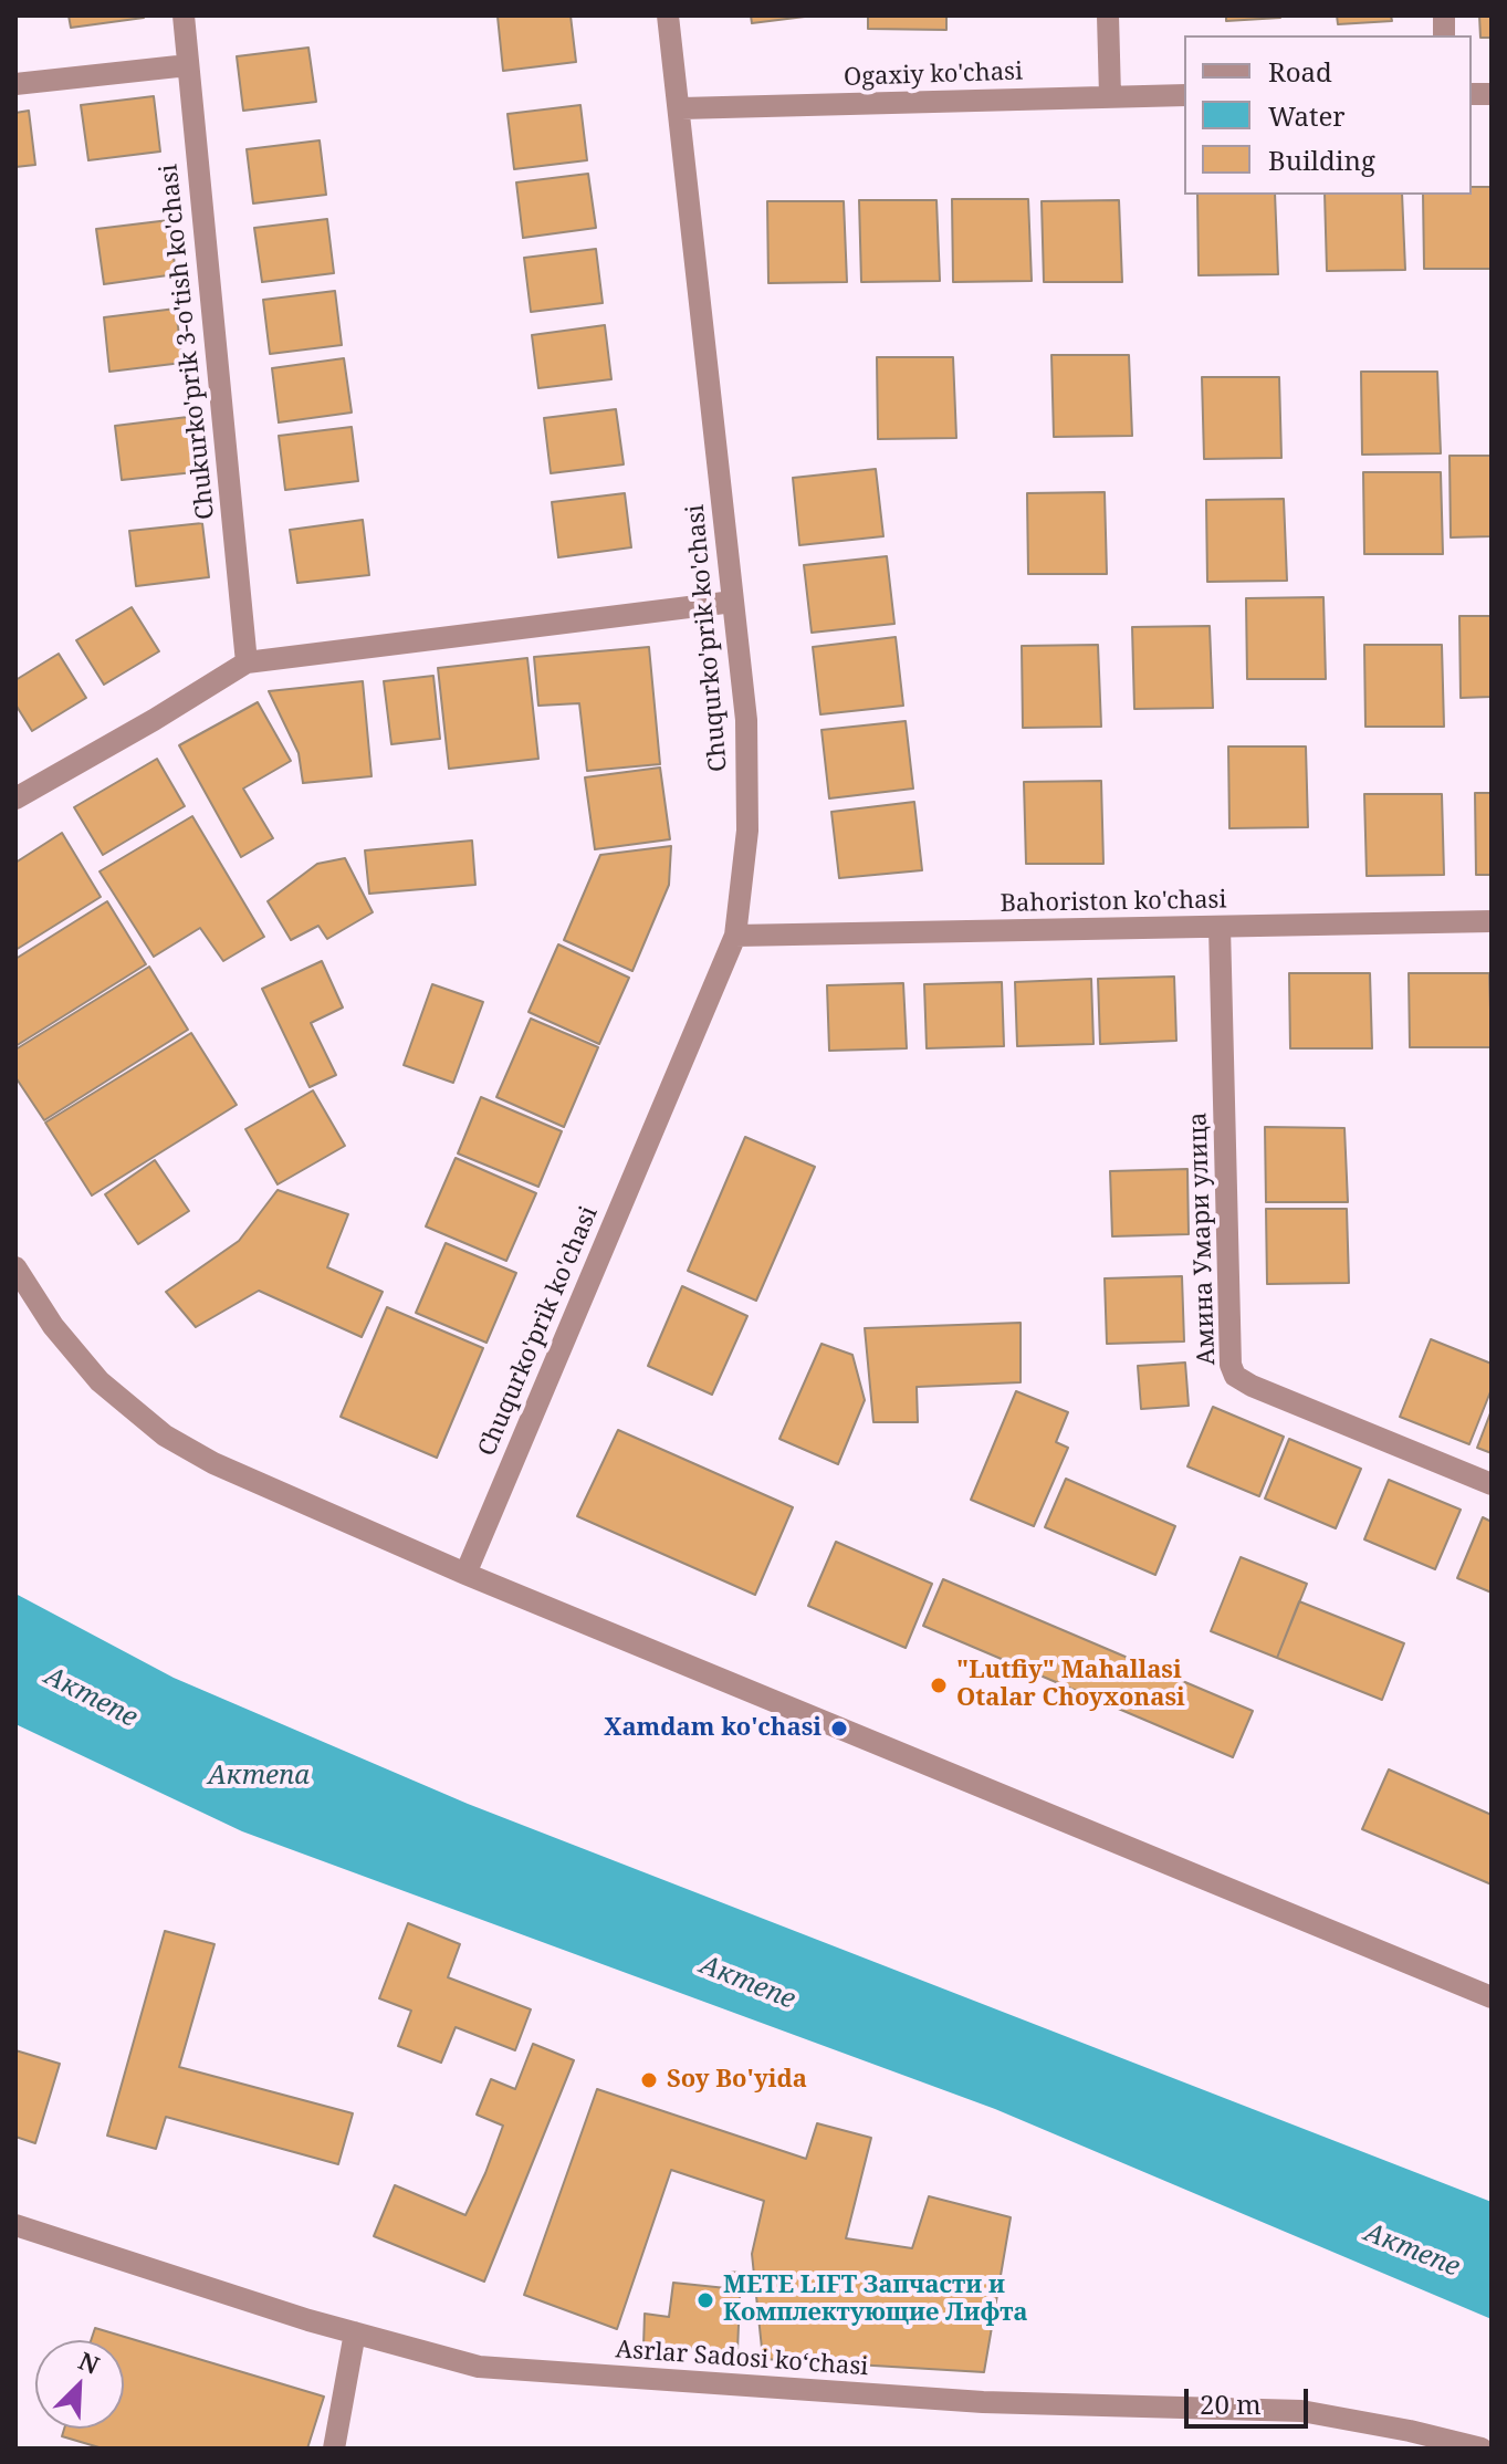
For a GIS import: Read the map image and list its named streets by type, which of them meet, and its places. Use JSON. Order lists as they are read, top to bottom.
{
  "streets": {
    "street": [
      "Ogaxiy ko'chasi",
      "Chukurko'prik 3-o'tish ko'chasi",
      "Chuqurko'prik ko'chasi",
      "Bahoriston ko'chasi",
      "Амина Умари улица",
      "Asrlar Sadosi ko‘chasi"
    ]
  },
  "crossings": [
    ["Ogaxiy ko'chasi", "Chuqurko'prik ko'chasi"],
    ["Chuqurko'prik ko'chasi", "Bahoriston ko'chasi"],
    ["Bahoriston ko'chasi", "Амина Умари улица"]
  ],
  "water": ["Актепе", "Актепа"],
  "places": [
    "\"Lutfiy\" Mahallasi Otalar Choyxonasi",
    "Xamdam ko'chasi",
    "Soy Bo'yida",
    "METE LIFT Запчасти и Комплектующие Лифта"
  ],
  "legend": ["Road", "Water", "Building"],
  "scale_bar": "20 m",
  "north": "top right"
}
